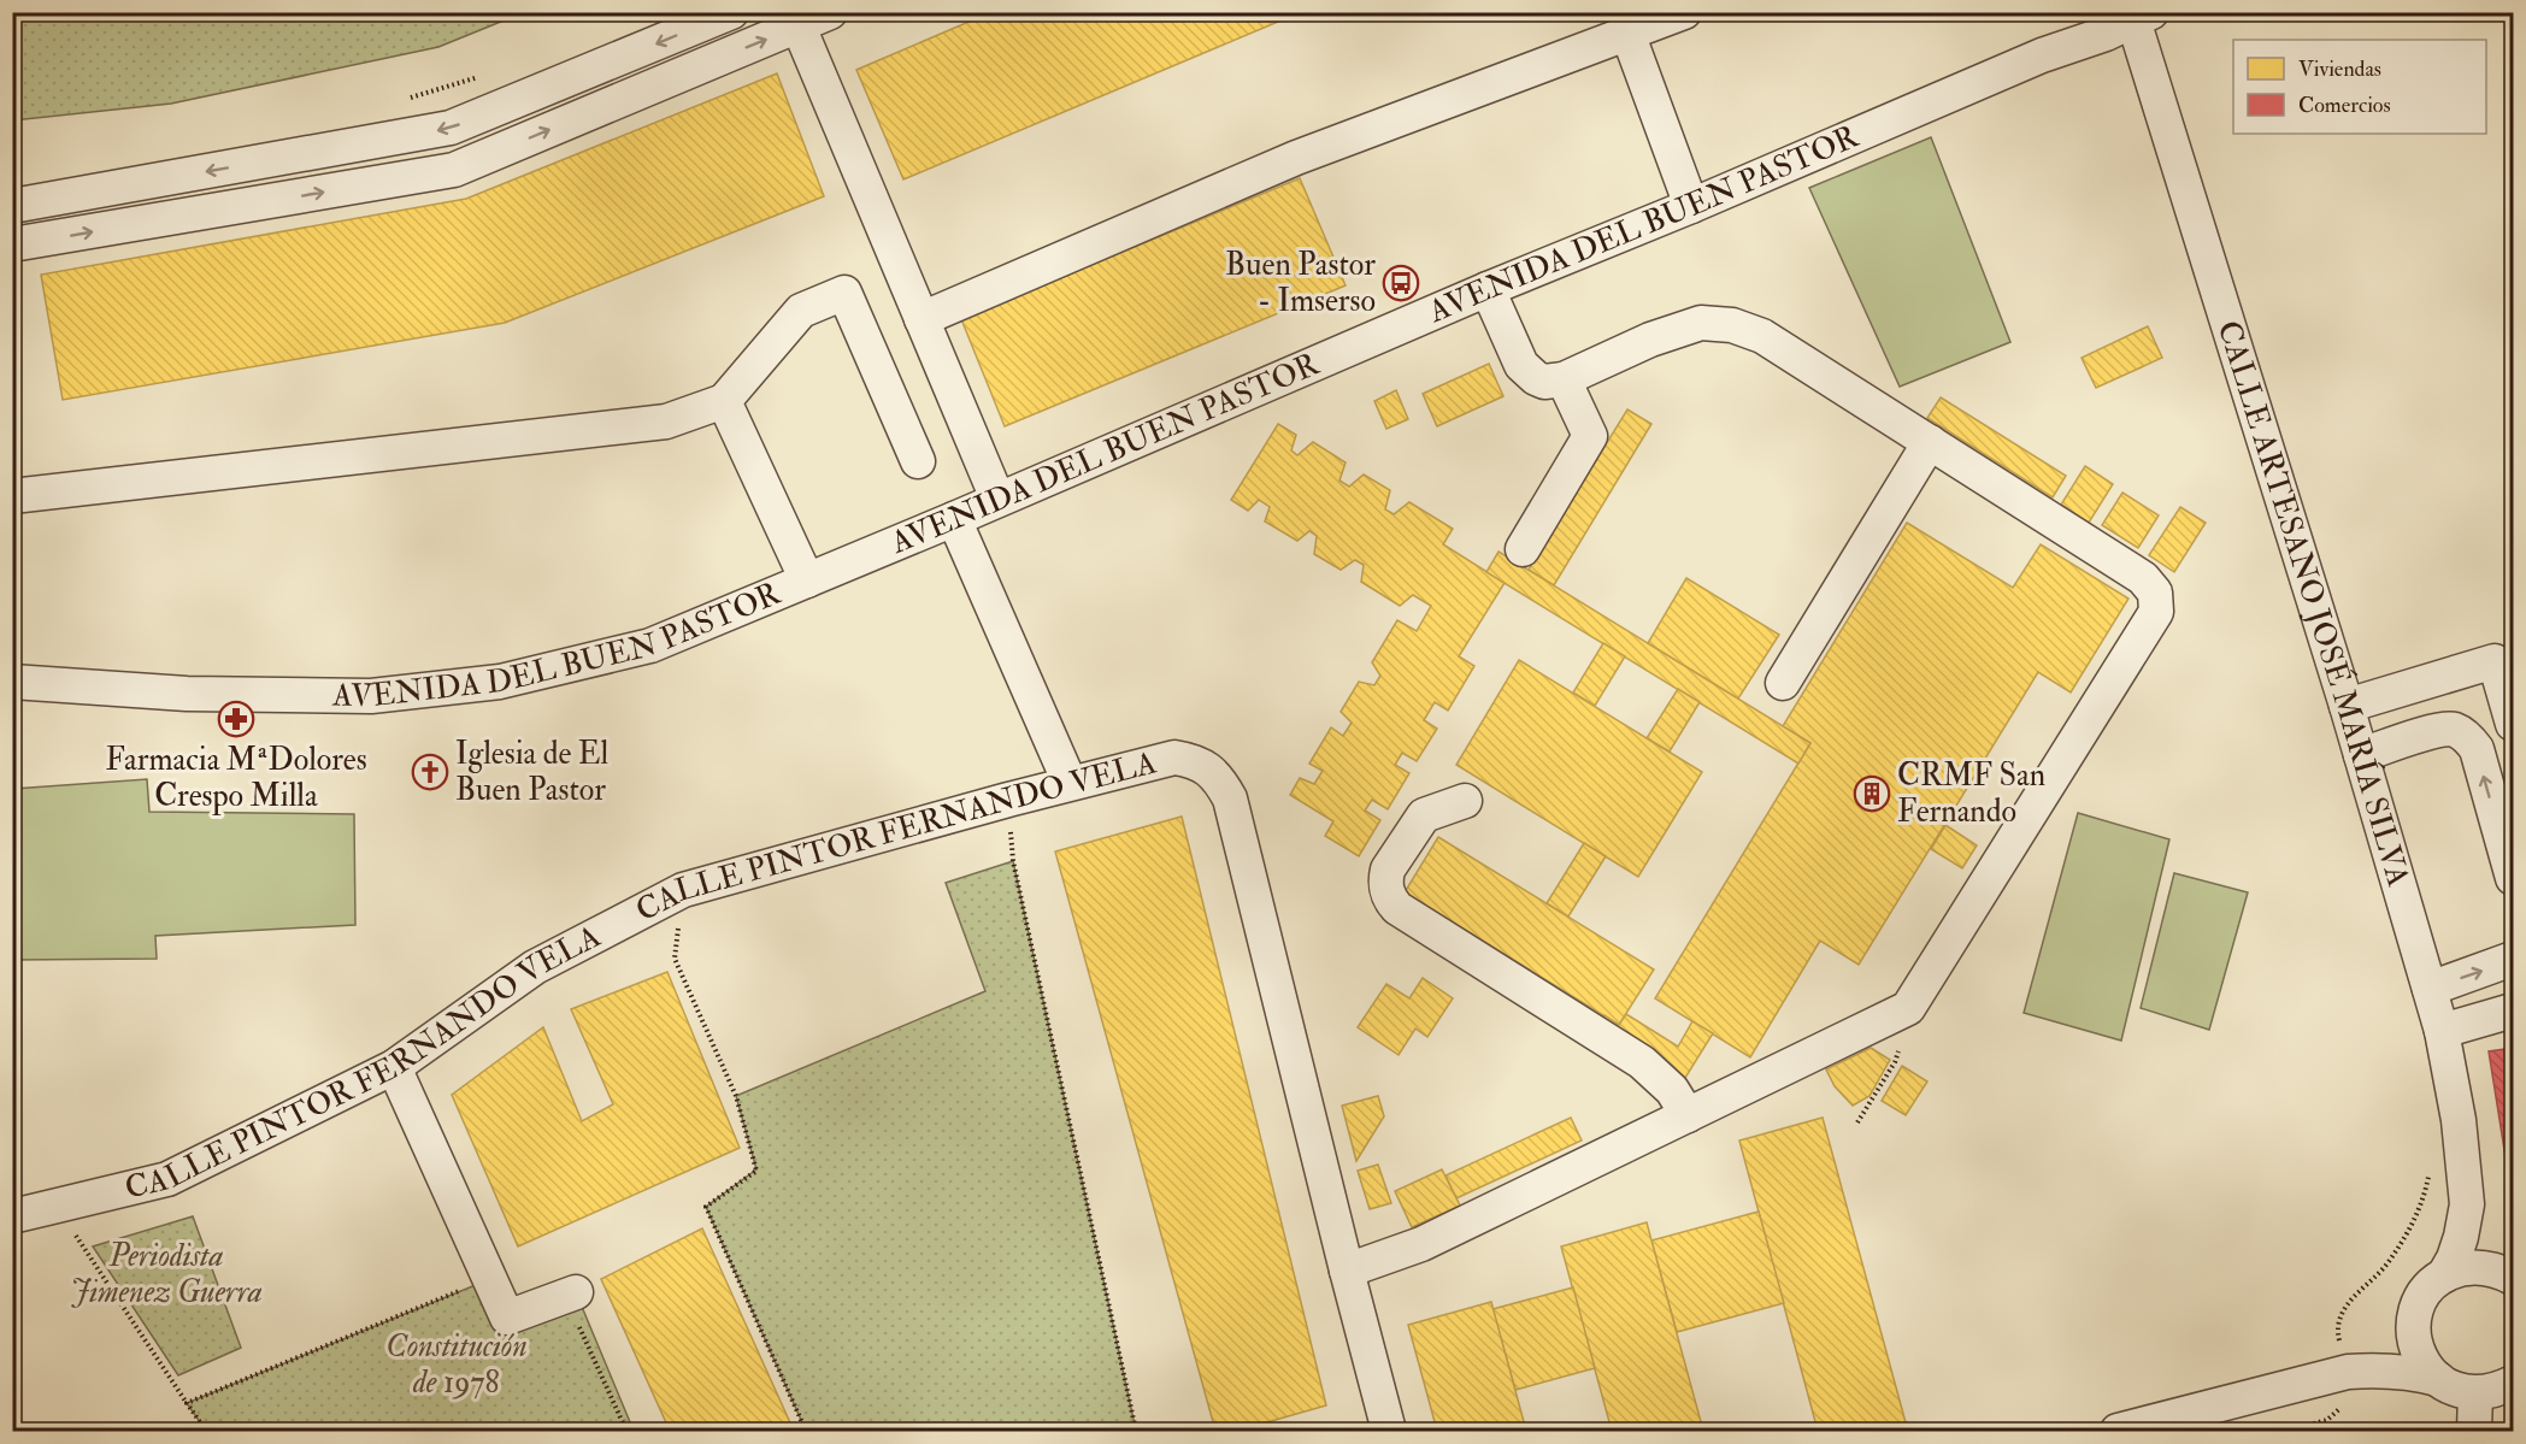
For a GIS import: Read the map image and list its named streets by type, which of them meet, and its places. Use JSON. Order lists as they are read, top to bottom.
{
  "streets": {
    "street": ["AVENIDA DEL BUEN PASTOR", "CALLE ARTESANO JOSÉ MARÍA SILVA", "CALLE PINTOR FERNANDO VELA"]
  },
  "crossings": [
    ["AVENIDA DEL BUEN PASTOR", "CALLE ARTESANO JOSÉ MARÍA SILVA"]
  ],
  "parks": ["Periodista Jimenez Guerra", "Constitución de 1978"],
  "places": {
    "bus stop": ["Buen Pastor - Imserso"],
    "pharmacy": ["Farmacia MªDolores Crespo Milla"],
    "church": ["Iglesia de El Buen Pastor"],
    "building": ["CRMF San Fernando"]
  },
  "legend": ["Viviendas", "Comercios"]
}
